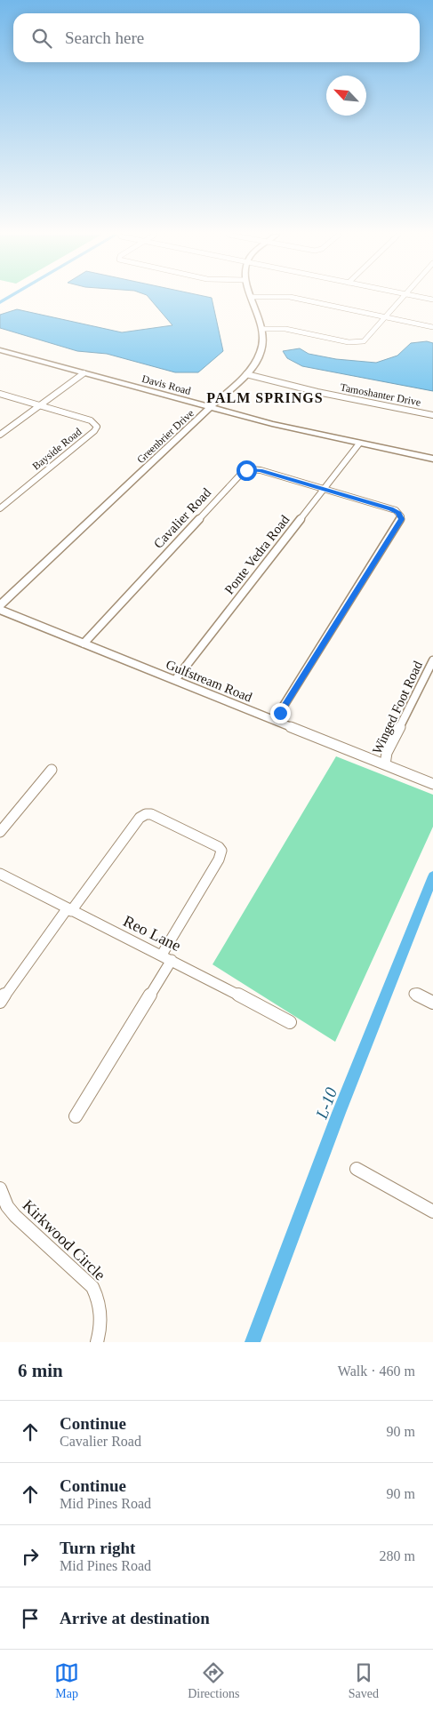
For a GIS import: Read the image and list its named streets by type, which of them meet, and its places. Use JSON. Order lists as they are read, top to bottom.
{
  "streets": {
    "street": [
      "Davis Road",
      "Tamoshanter Drive",
      "Greenbrier Drive",
      "Bayside Road",
      "Cavalier Road",
      "Ponte Vedra Road",
      "Gulfstream Road",
      "Winged Foot Road",
      "Reo Lane",
      "Kirkwood Circle"
    ]
  },
  "crossings": [
    ["Davis Road", "Greenbrier Drive"],
    ["Davis Road", "Ponte Vedra Road"],
    ["Tamoshanter Drive", "Greenbrier Drive"],
    ["Cavalier Road", "Ponte Vedra Road"],
    ["Cavalier Road", "Gulfstream Road"],
    ["Ponte Vedra Road", "Gulfstream Road"],
    ["Gulfstream Road", "Winged Foot Road"]
  ],
  "districts": ["PALM SPRINGS"],
  "water": ["L-10"],
  "north": "top left",
  "page": {
    "search": "Search here",
    "heading": ["6 min", "Walk · 460 m"],
    "list": [
      ["Continue", "Cavalier Road", "90 m"],
      ["Continue", "Mid Pines Road", "90 m"],
      ["Turn right", "Mid Pines Road", "280 m"],
      "Arrive at destination"
    ],
    "nav": ["Map", "Directions", "Saved"]
  }
}
